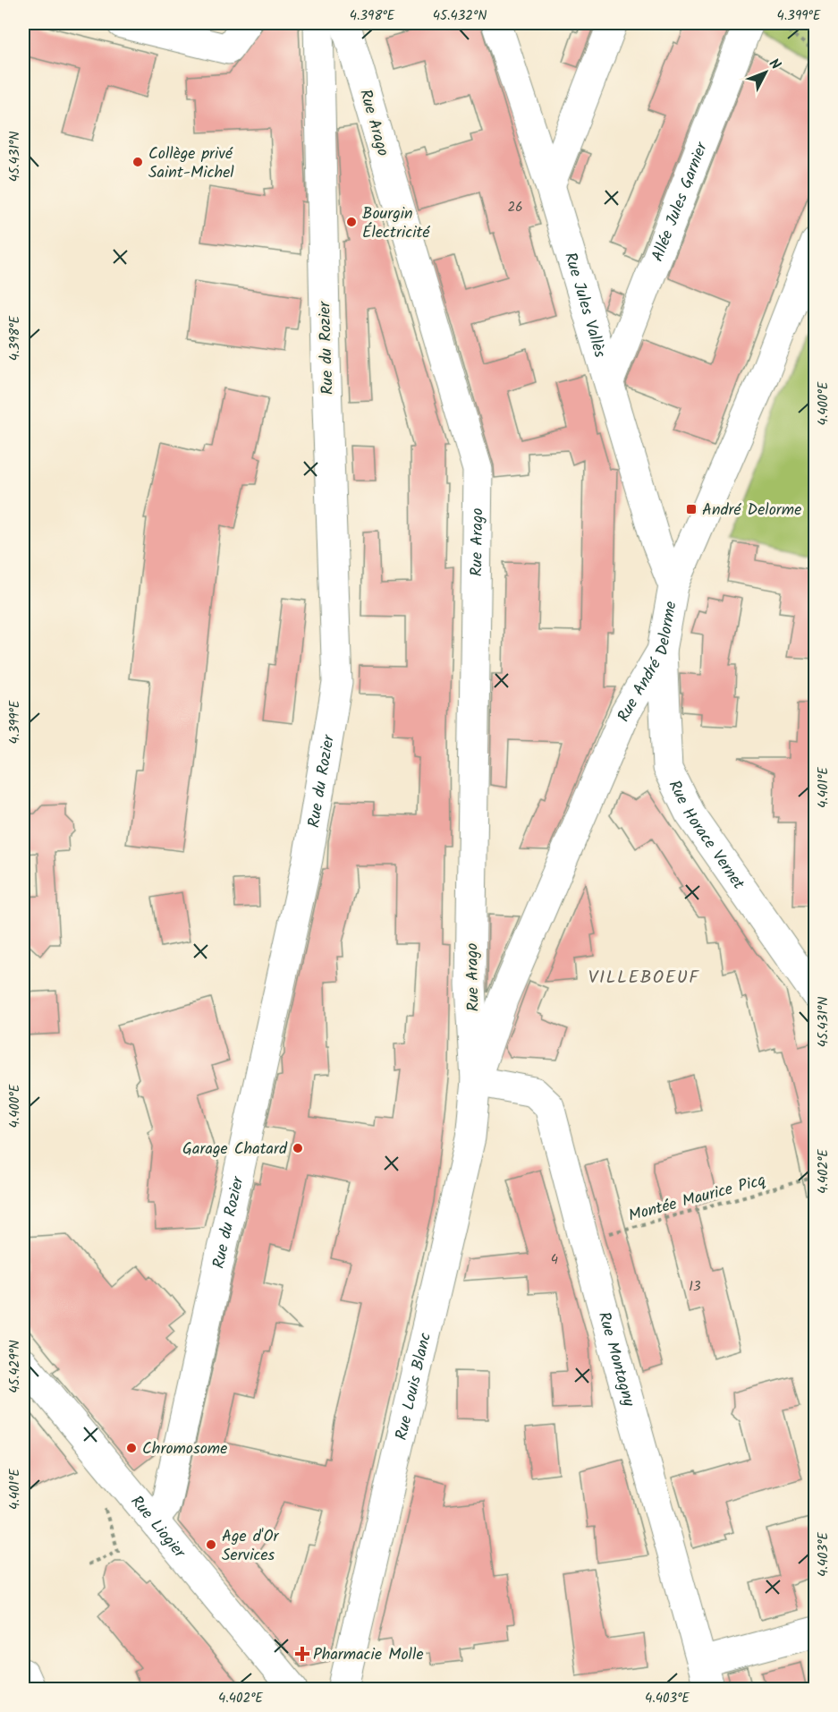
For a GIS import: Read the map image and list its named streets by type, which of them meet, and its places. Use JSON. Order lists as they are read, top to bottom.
{
  "streets": {
    "street": [
      "Rue Arago",
      "Allée Jules Garnier",
      "Rue Jules Vallès",
      "Rue du Rozier",
      "Rue André Delorme",
      "Rue Horace Vernet",
      "Rue Montagny",
      "Rue Louis Blanc",
      "Rue Liogier"
    ],
    "path": ["Montée Maurice Picq"]
  },
  "crossings": [
    ["Rue Arago", "Rue André Delorme"],
    ["Rue Arago", "Rue Montagny"],
    ["Rue Arago", "Rue Louis Blanc"],
    ["Allée Jules Garnier", "Rue Jules Vallès"],
    ["Rue Jules Vallès", "Rue André Delorme"],
    ["Rue du Rozier", "Rue Liogier"],
    ["Rue André Delorme", "Rue Horace Vernet"],
    ["Rue André Delorme", "Rue Montagny"],
    ["Rue André Delorme", "Rue Louis Blanc"],
    ["Montée Maurice Picq", "Rue Montagny"],
    ["Rue Montagny", "Rue Louis Blanc"]
  ],
  "districts": ["VILLEBOEUF"],
  "places": {
    "other": [
      "Collège privé Saint-Michel",
      "Bourgin Électricité",
      "Garage Chatard",
      "Chromosome",
      "Age d'Or Services"
    ],
    "transit": ["André Delorme"],
    "health": ["Pharmacie Molle"]
  },
  "house_numbers": ["26", "4", "13"],
  "north": "top right",
  "coordinates": [
    "4.398°E",
    "45.432°N",
    "4.399°E",
    "45.431°N",
    "4.400°E",
    "4.401°E",
    "4.402°E",
    "45.429°N",
    "4.403°E"
  ]
}
